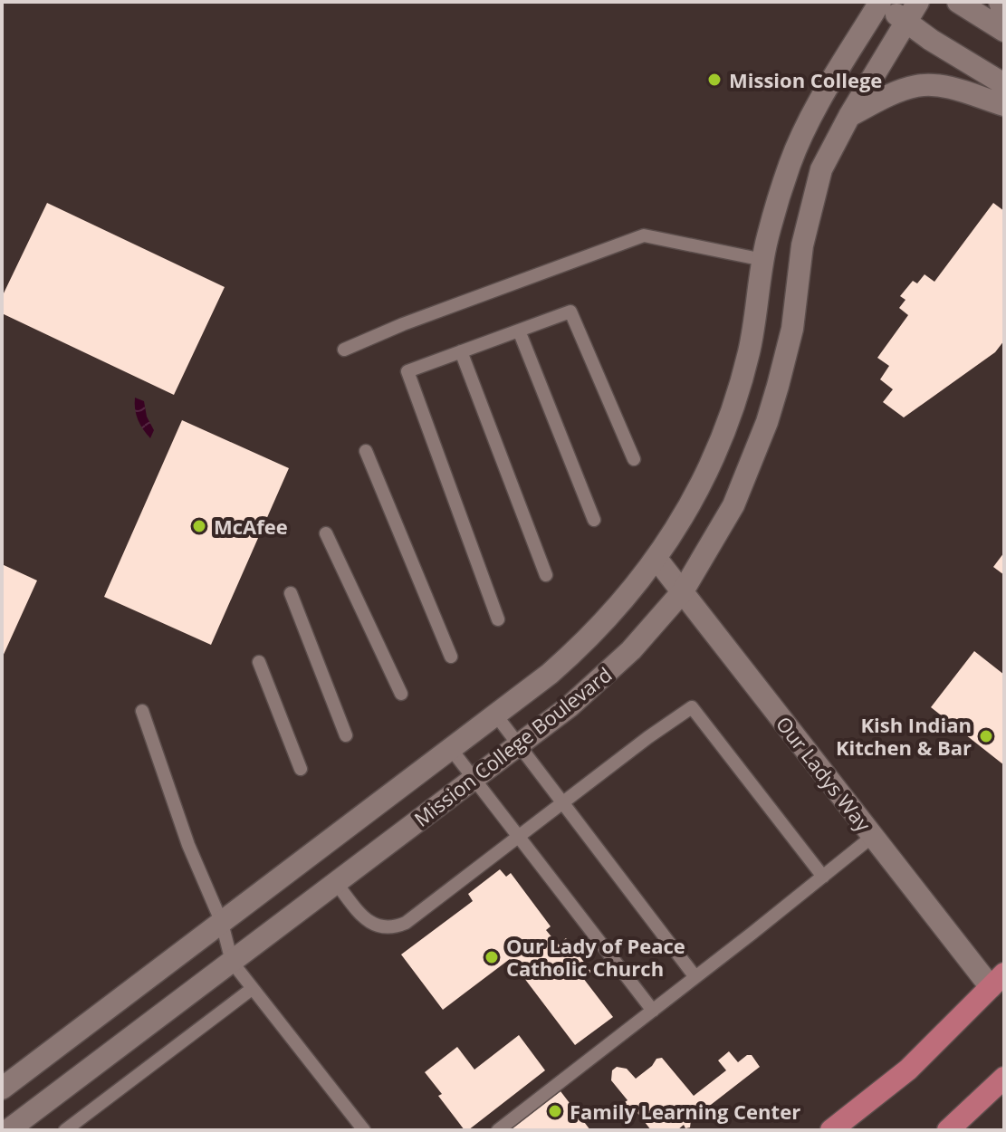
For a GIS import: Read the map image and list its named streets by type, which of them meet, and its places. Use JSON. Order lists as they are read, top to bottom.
{
  "streets": {
    "street": ["Mission College Boulevard", "Our Ladys Way"]
  },
  "crossings": [
    ["Mission College Boulevard", "Our Ladys Way"]
  ],
  "places": [
    "Mission College",
    "McAfee",
    "Kish Indian Kitchen & Bar",
    "Our Lady of Peace Catholic Church",
    "Family Learning Center"
  ]
}
